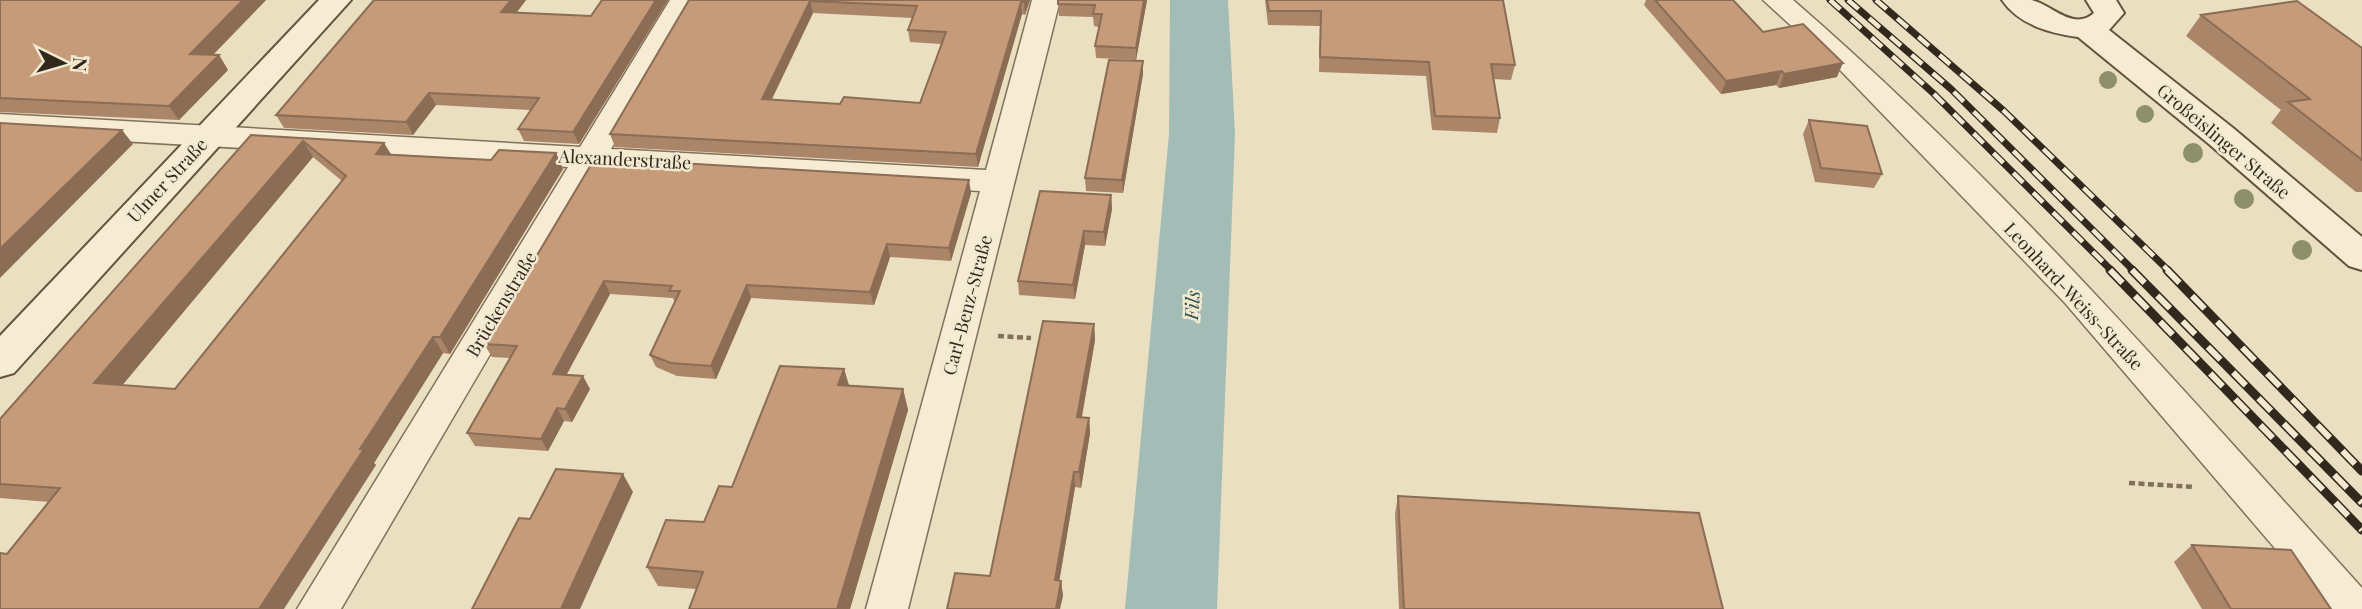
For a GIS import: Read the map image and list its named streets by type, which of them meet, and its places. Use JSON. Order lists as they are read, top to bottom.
{
  "streets": {
    "main road": ["Großeislinger Straße", "Ulmer Straße"],
    "street": [
      "Alexanderstraße",
      "Leonhard-Weiss-Straße",
      "Brückenstraße",
      "Carl-Benz-Straße"
    ]
  },
  "crossings": [
    ["Alexanderstraße", "Ulmer Straße"],
    ["Alexanderstraße", "Brückenstraße"],
    ["Alexanderstraße", "Carl-Benz-Straße"]
  ],
  "water": ["Fils"],
  "north": "right"
}
